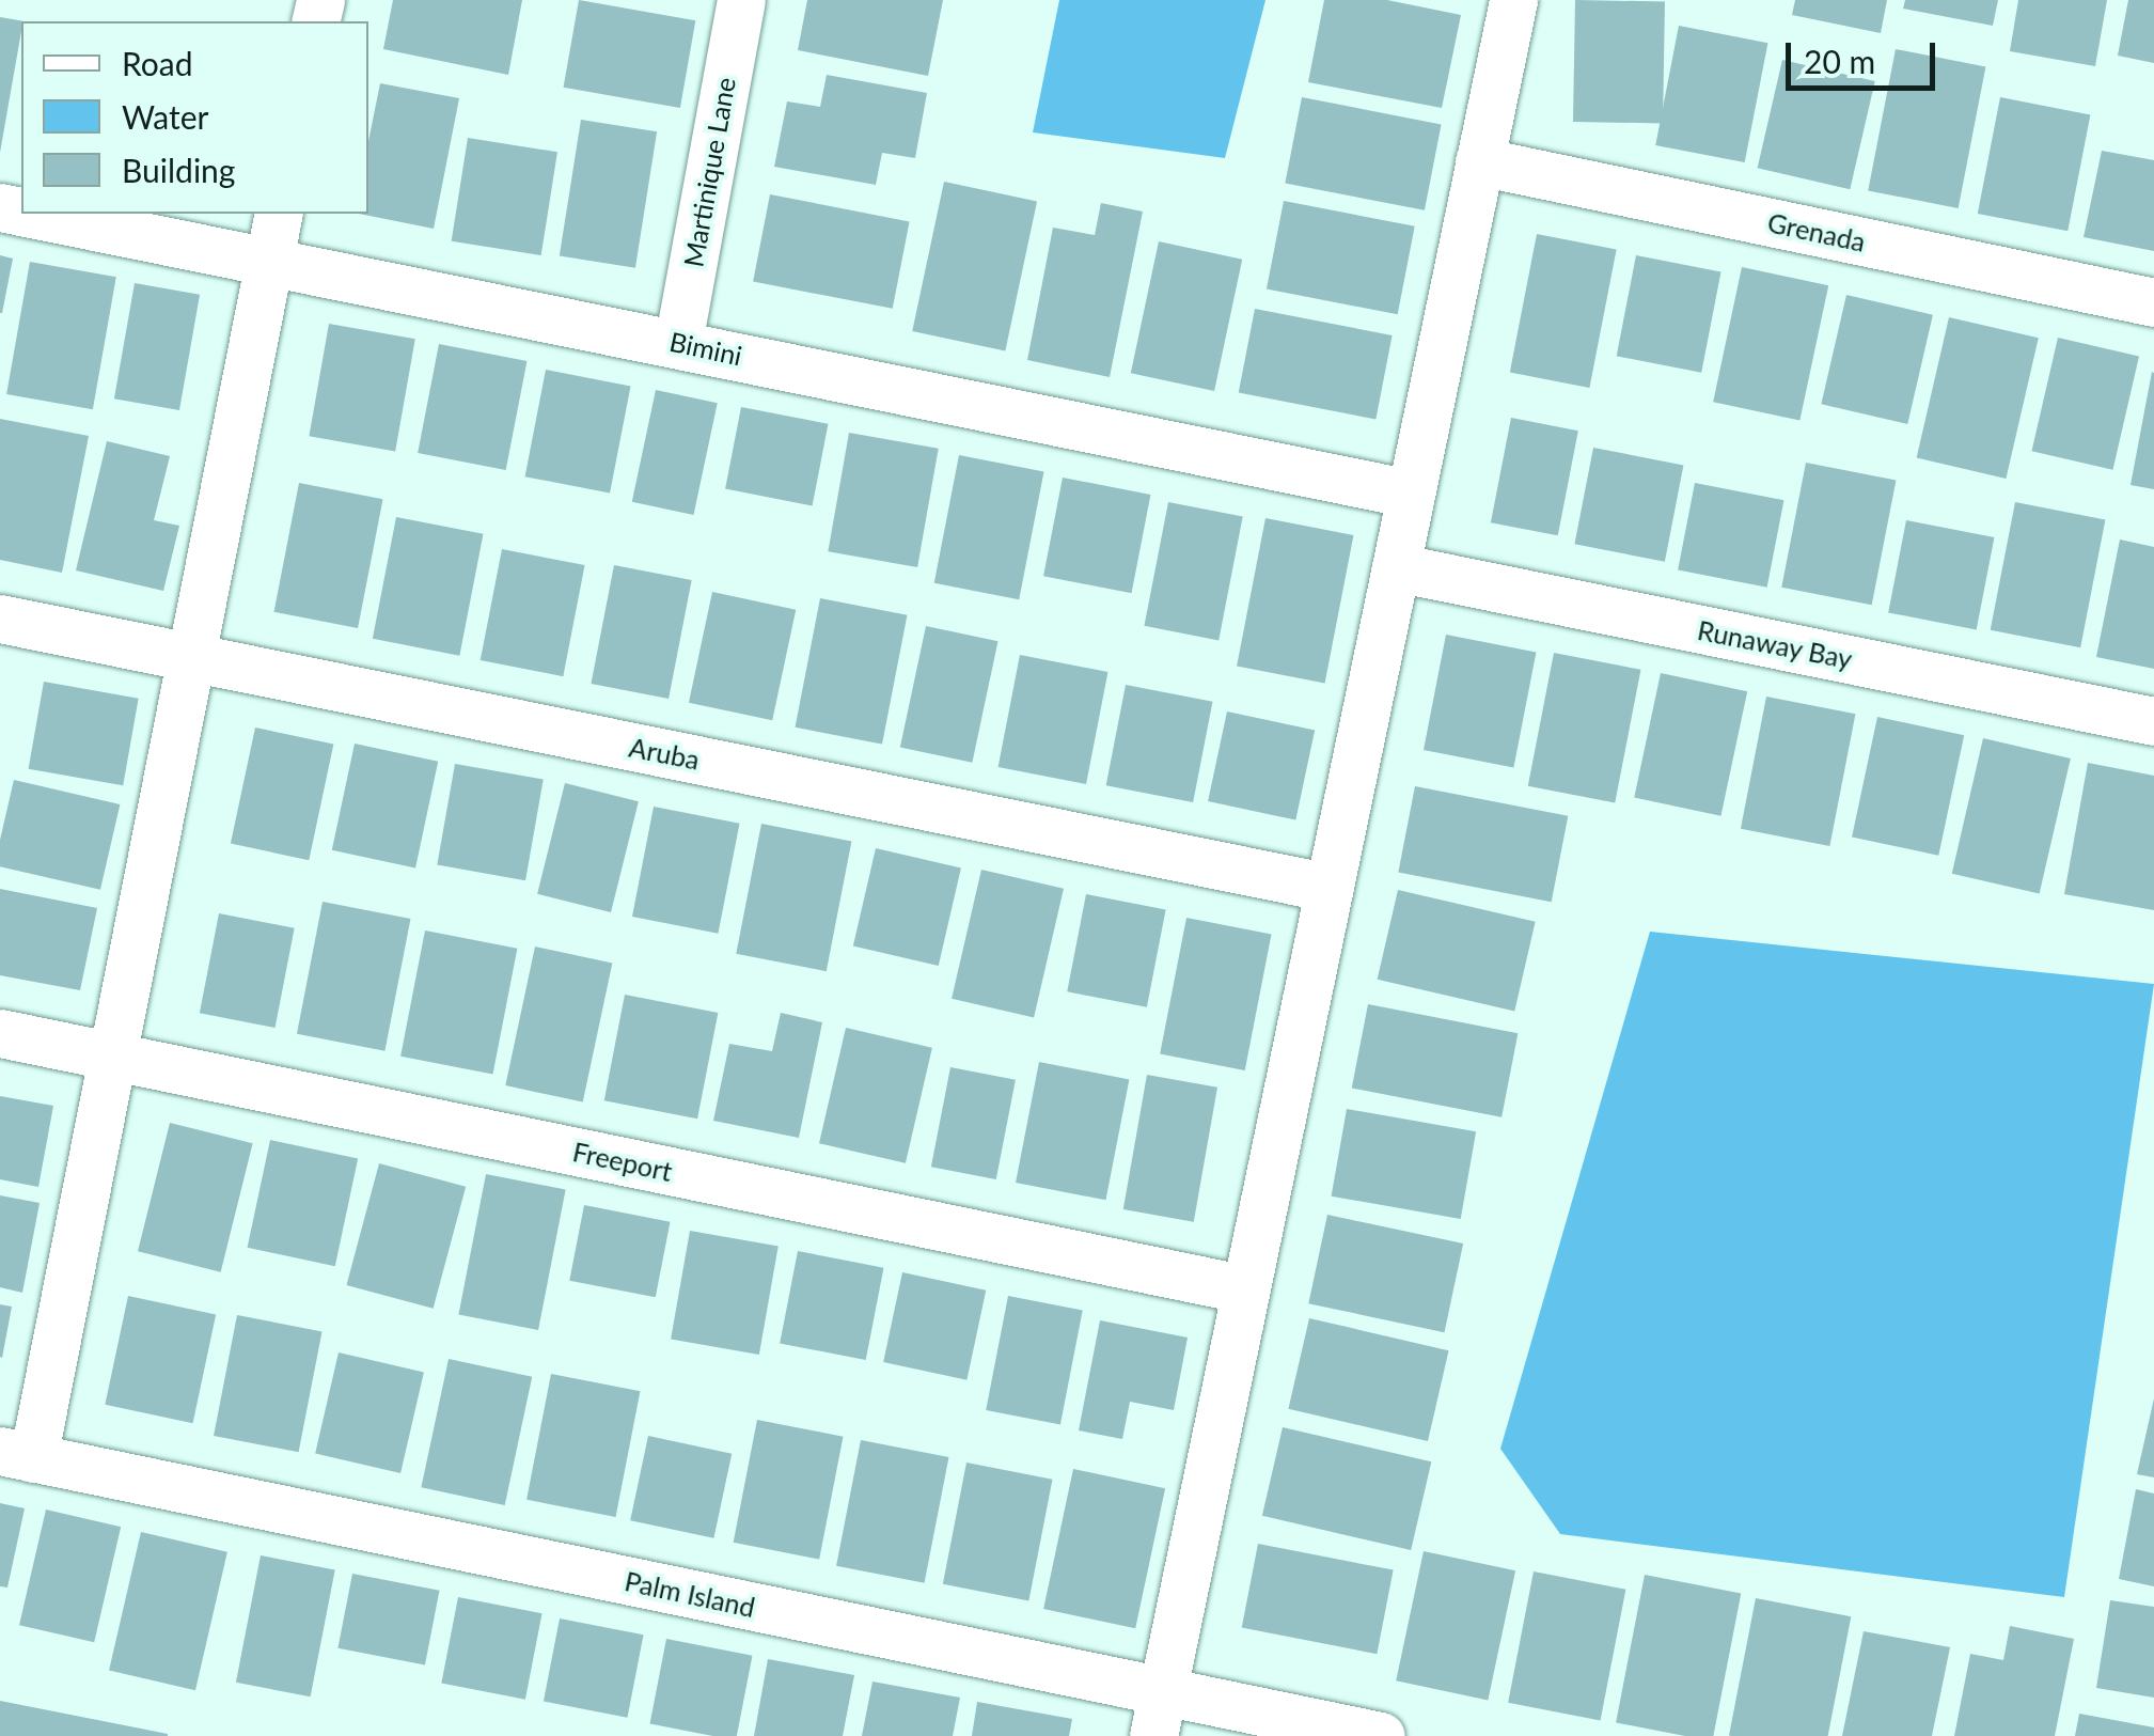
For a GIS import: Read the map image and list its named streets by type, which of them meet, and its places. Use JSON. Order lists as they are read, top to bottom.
{
  "streets": {
    "street": [
      "Martinique Lane",
      "Grenada",
      "Bimini",
      "Runaway Bay",
      "Aruba",
      "Freeport",
      "Palm Island"
    ]
  },
  "crossings": [
    ["Martinique Lane", "Bimini"]
  ],
  "legend": ["Road", "Water", "Building"],
  "scale_bar": "20 m"
}
